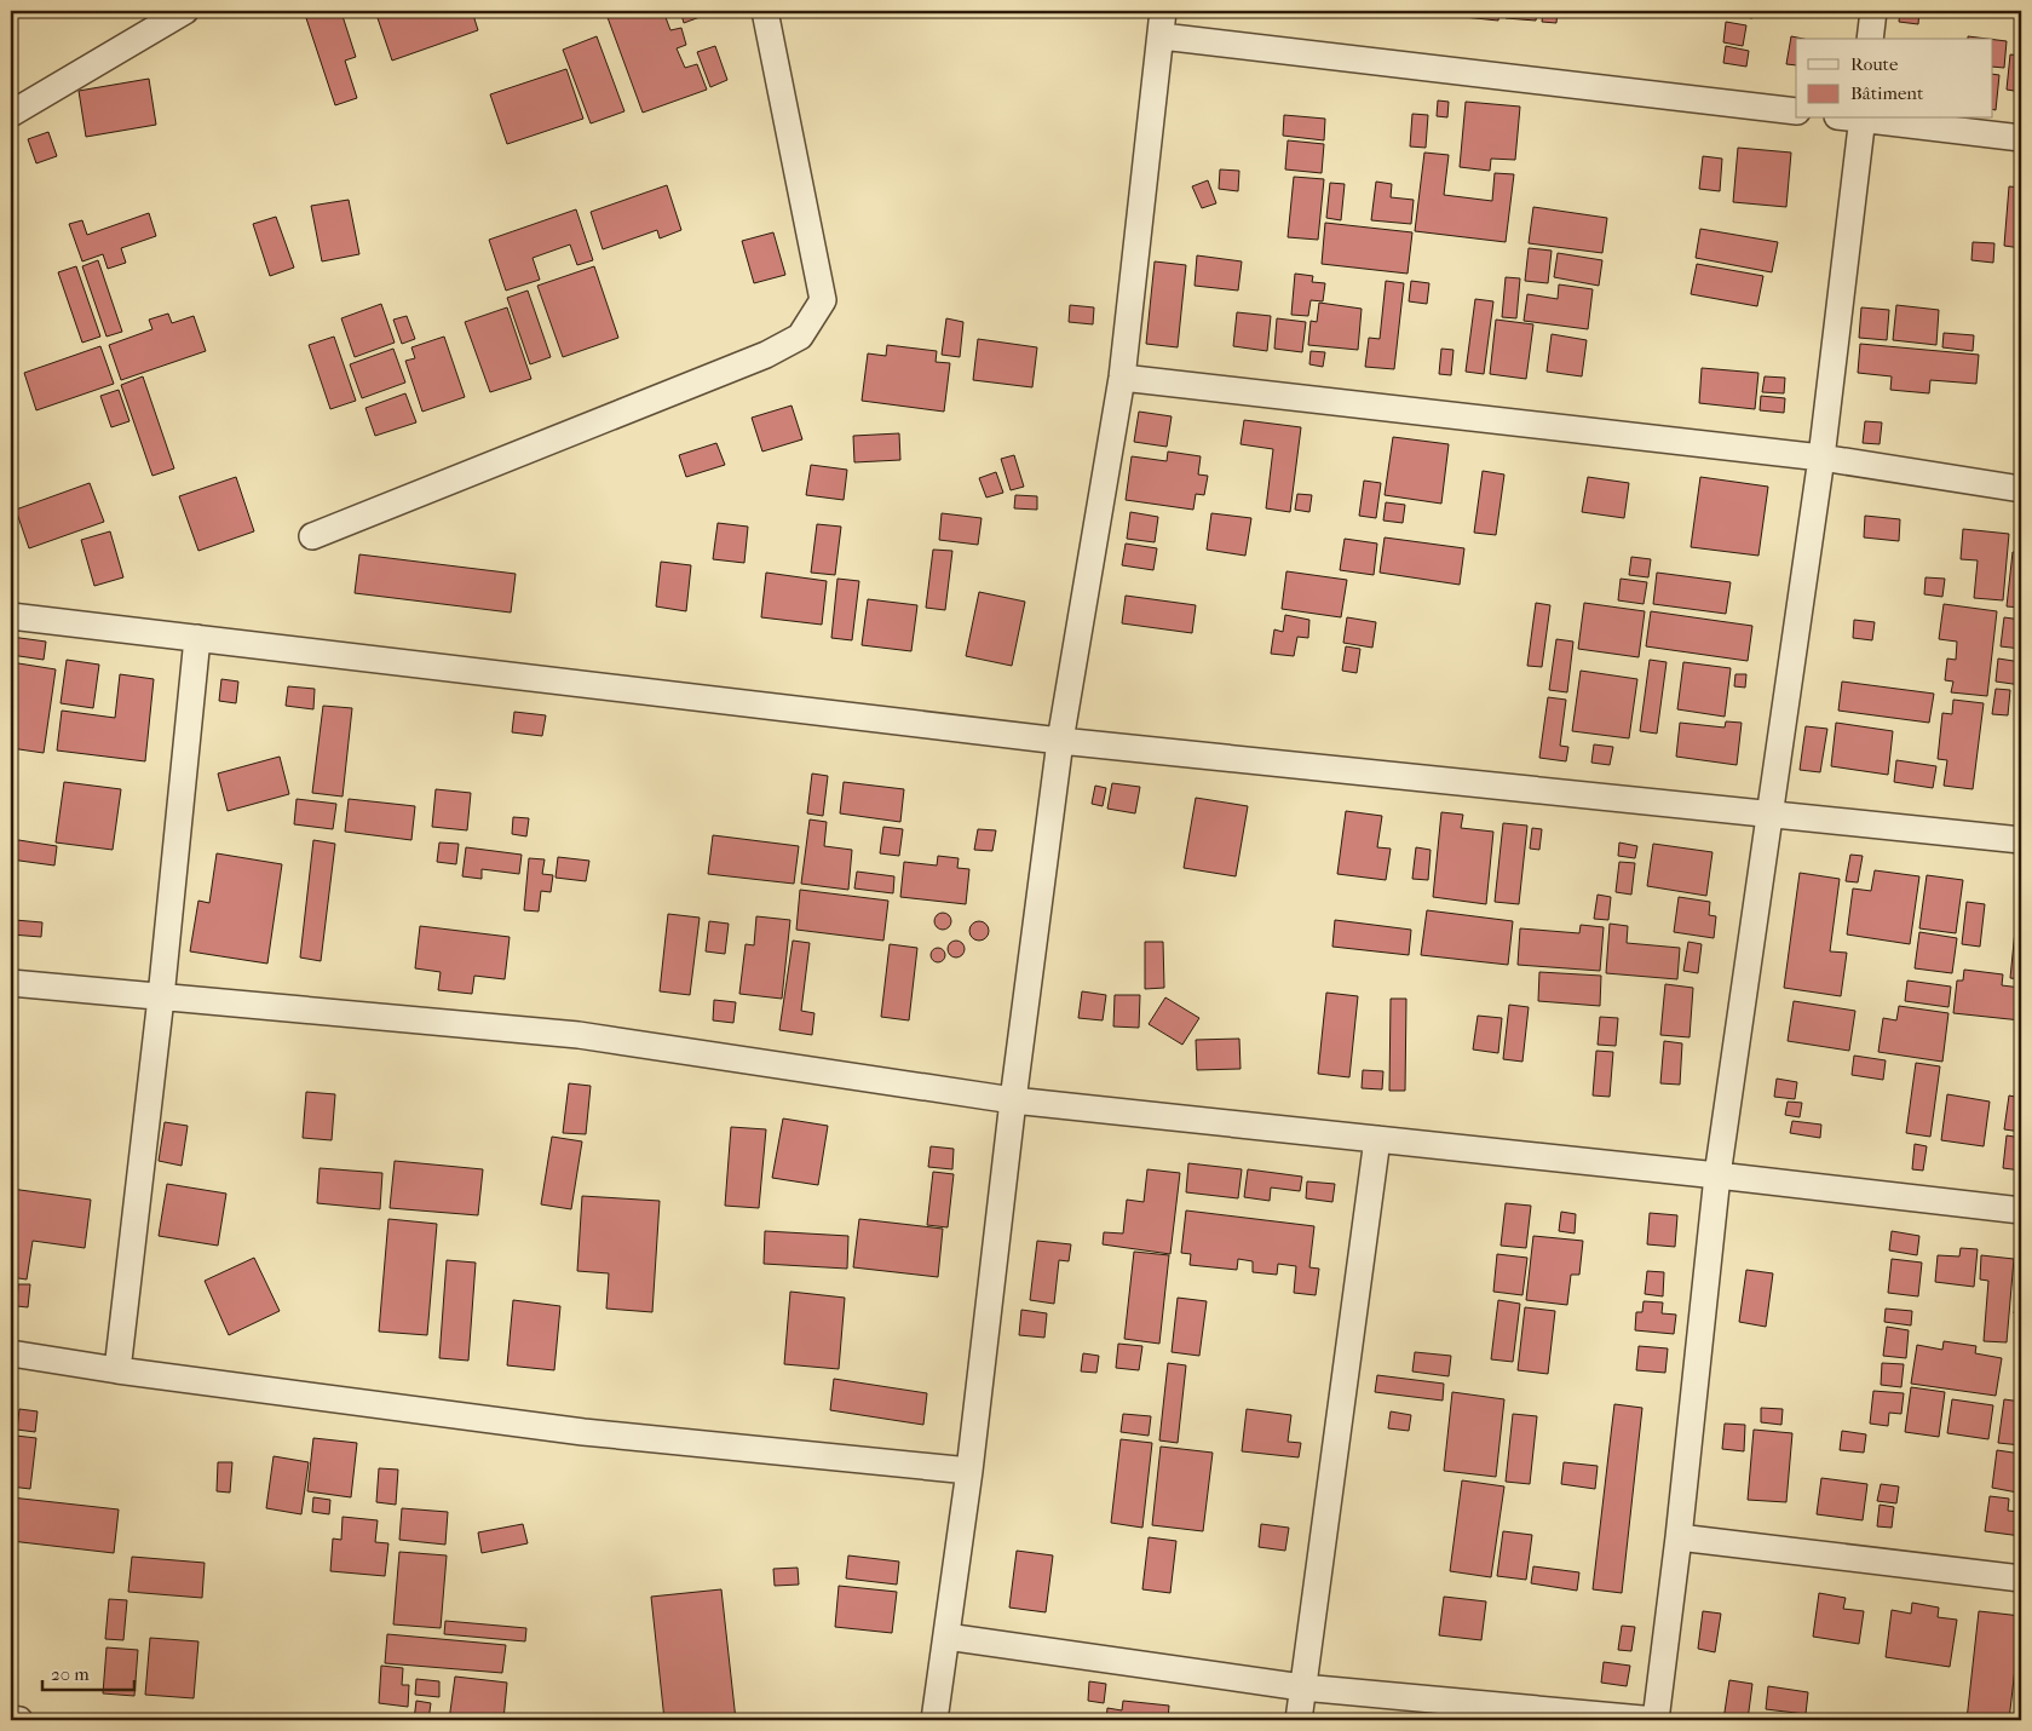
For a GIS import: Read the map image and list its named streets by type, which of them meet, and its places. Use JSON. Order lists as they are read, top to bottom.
{
  "legend": ["Route", "Bâtiment"],
  "scale_bar": "20 m"
}
